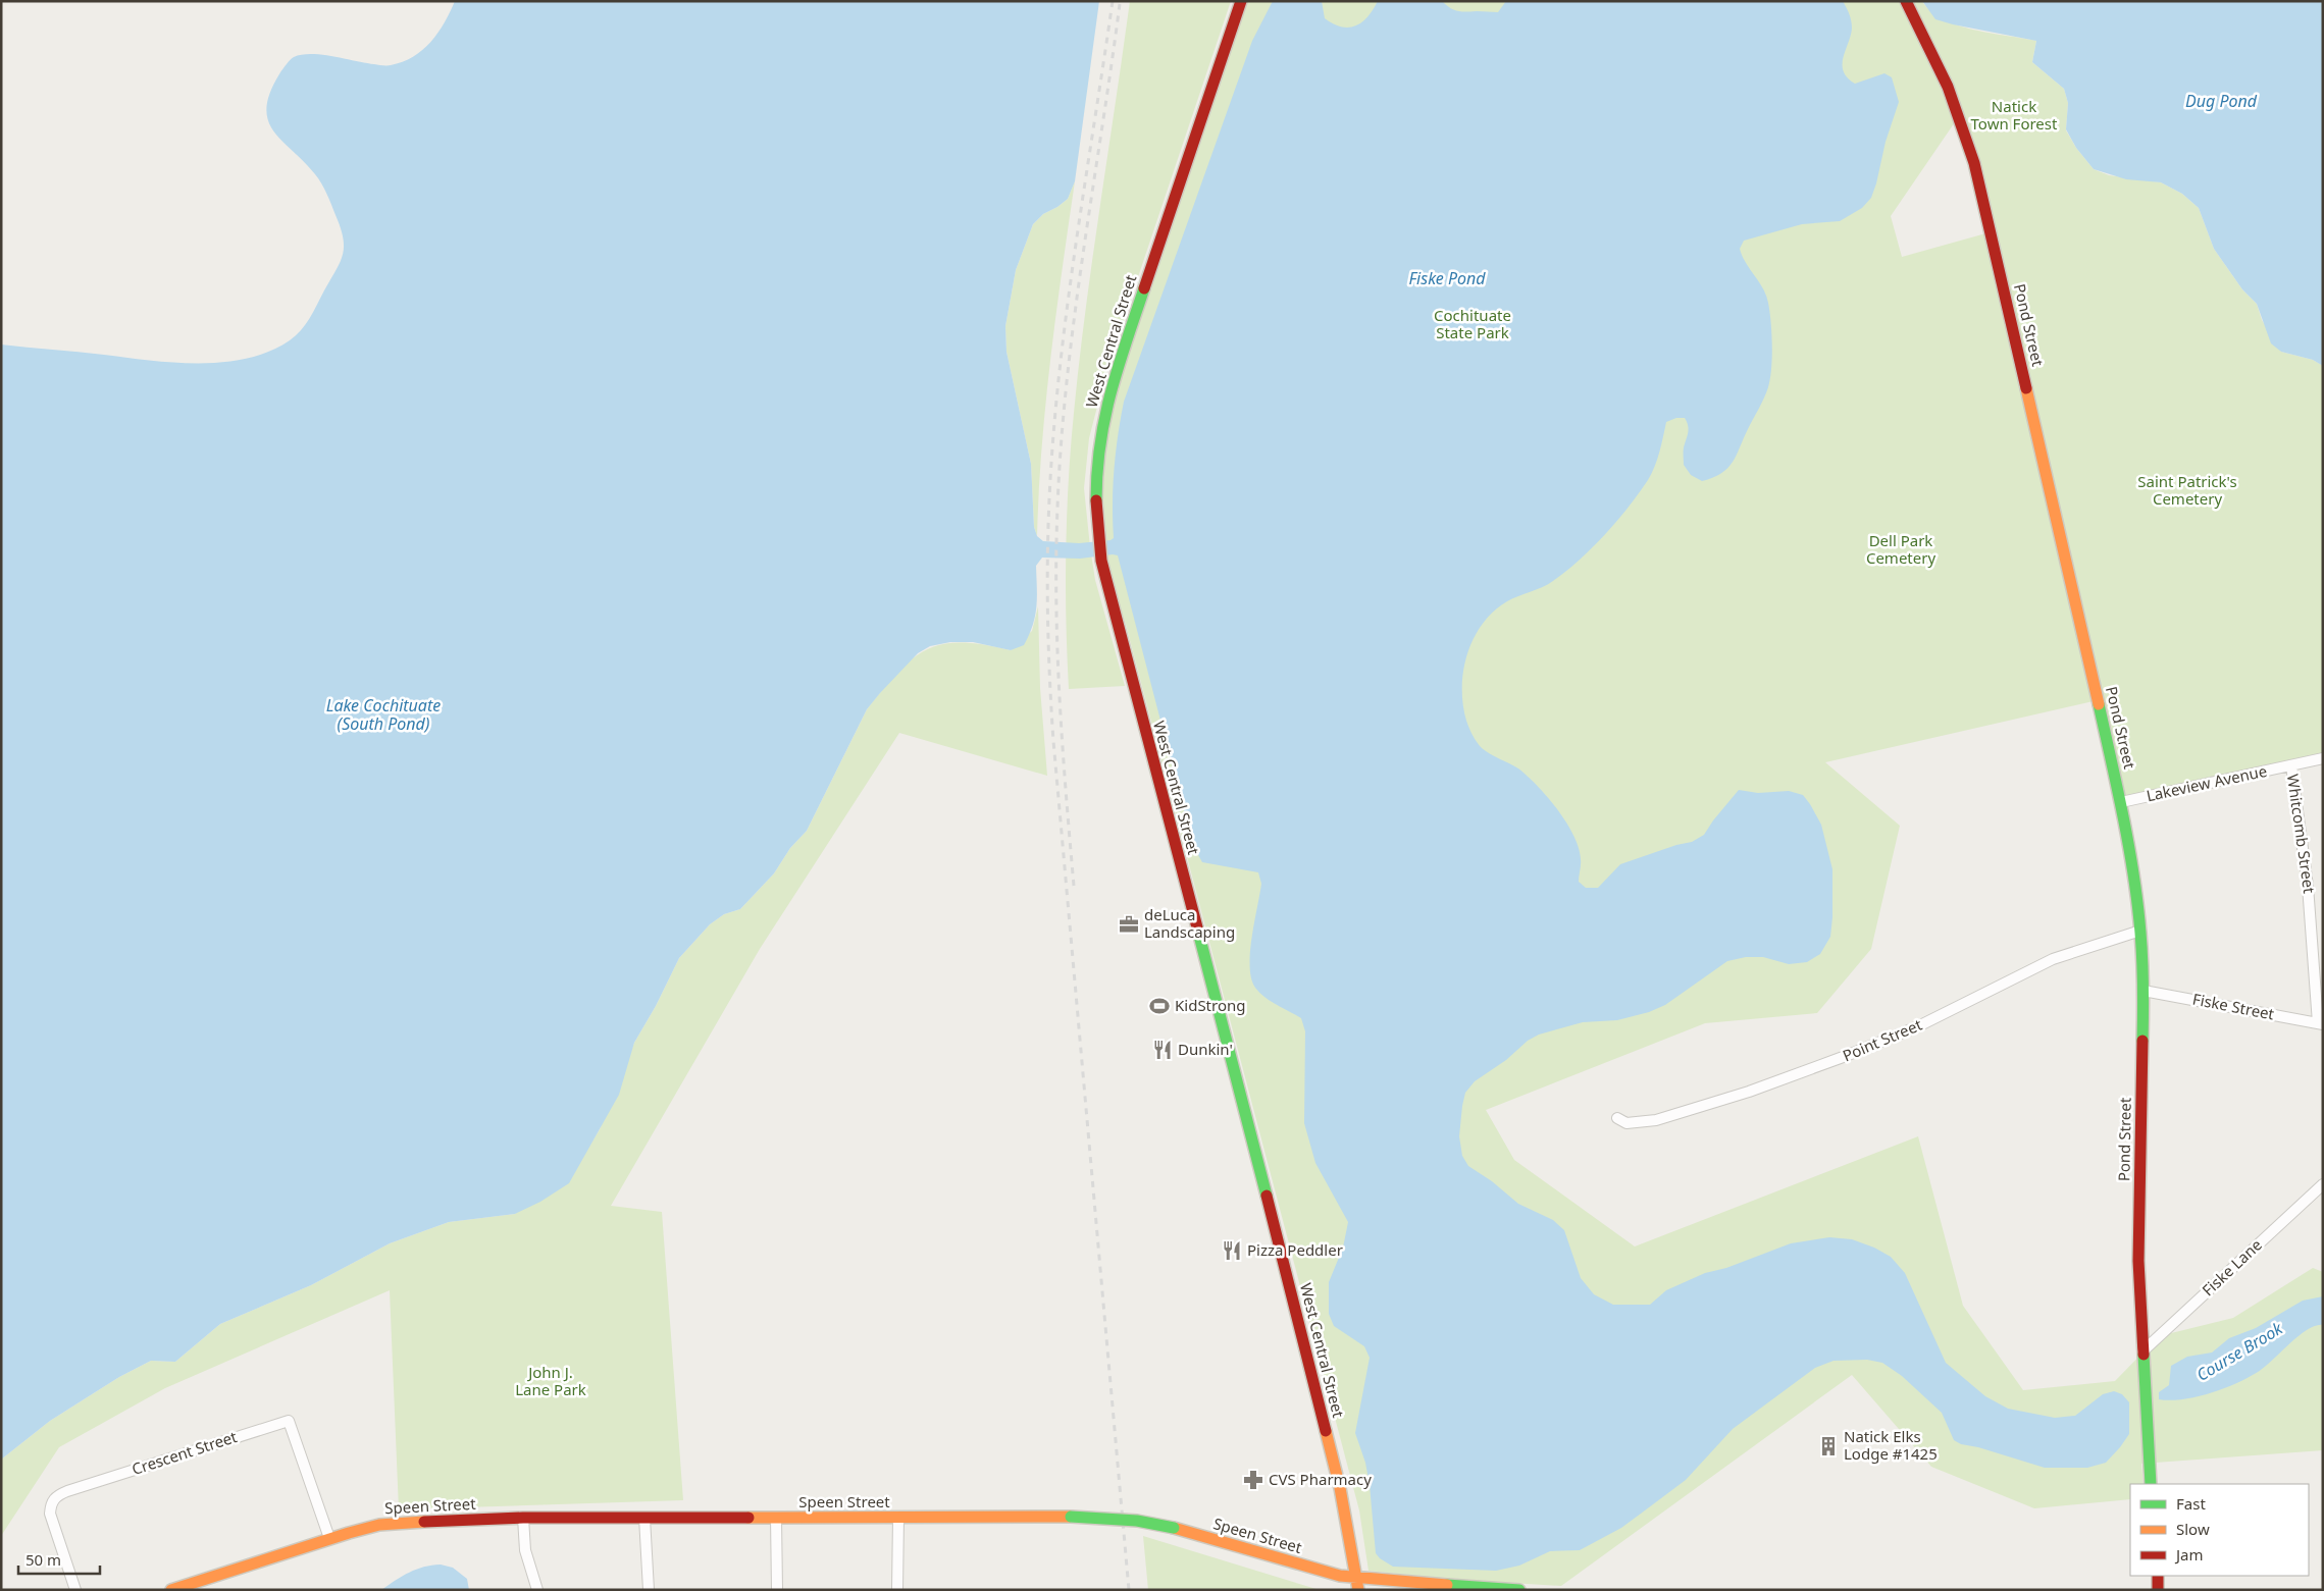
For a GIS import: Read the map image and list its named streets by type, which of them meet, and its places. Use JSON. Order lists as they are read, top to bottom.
{
  "streets": {
    "street": [
      "Pond Street",
      "West Central Street",
      "Lakeview Avenue",
      "Whitcomb Street",
      "Fiske Street",
      "Point Street",
      "Fiske Lane",
      "Crescent Street",
      "Speen Street"
    ]
  },
  "crossings": [
    ["Pond Street", "Lakeview Avenue"],
    ["Pond Street", "Fiske Street"],
    ["Pond Street", "Point Street"],
    ["Pond Street", "Fiske Lane"],
    ["West Central Street", "Speen Street"],
    ["Lakeview Avenue", "Whitcomb Street"],
    ["Whitcomb Street", "Fiske Street"],
    ["Crescent Street", "Speen Street"]
  ],
  "water": [
    "Dug Pond",
    "Fiske Pond",
    "Lake Cochituate (South Pond)",
    "Course Brook"
  ],
  "parks": [
    "Natick Town Forest",
    "Cochituate State Park",
    "Saint Patrick's Cemetery",
    "Dell Park Cemetery",
    "John J. Lane Park"
  ],
  "places": {
    "office": ["deLuca Landscaping"],
    "sports": ["KidStrong"],
    "restaurant": ["Dunkin'", "Pizza Peddler"],
    "building": ["Natick Elks Lodge #1425"],
    "pharmacy": ["CVS Pharmacy"]
  },
  "legend": ["Fast", "Slow", "Jam"],
  "scale_bar": "50 m"
}
